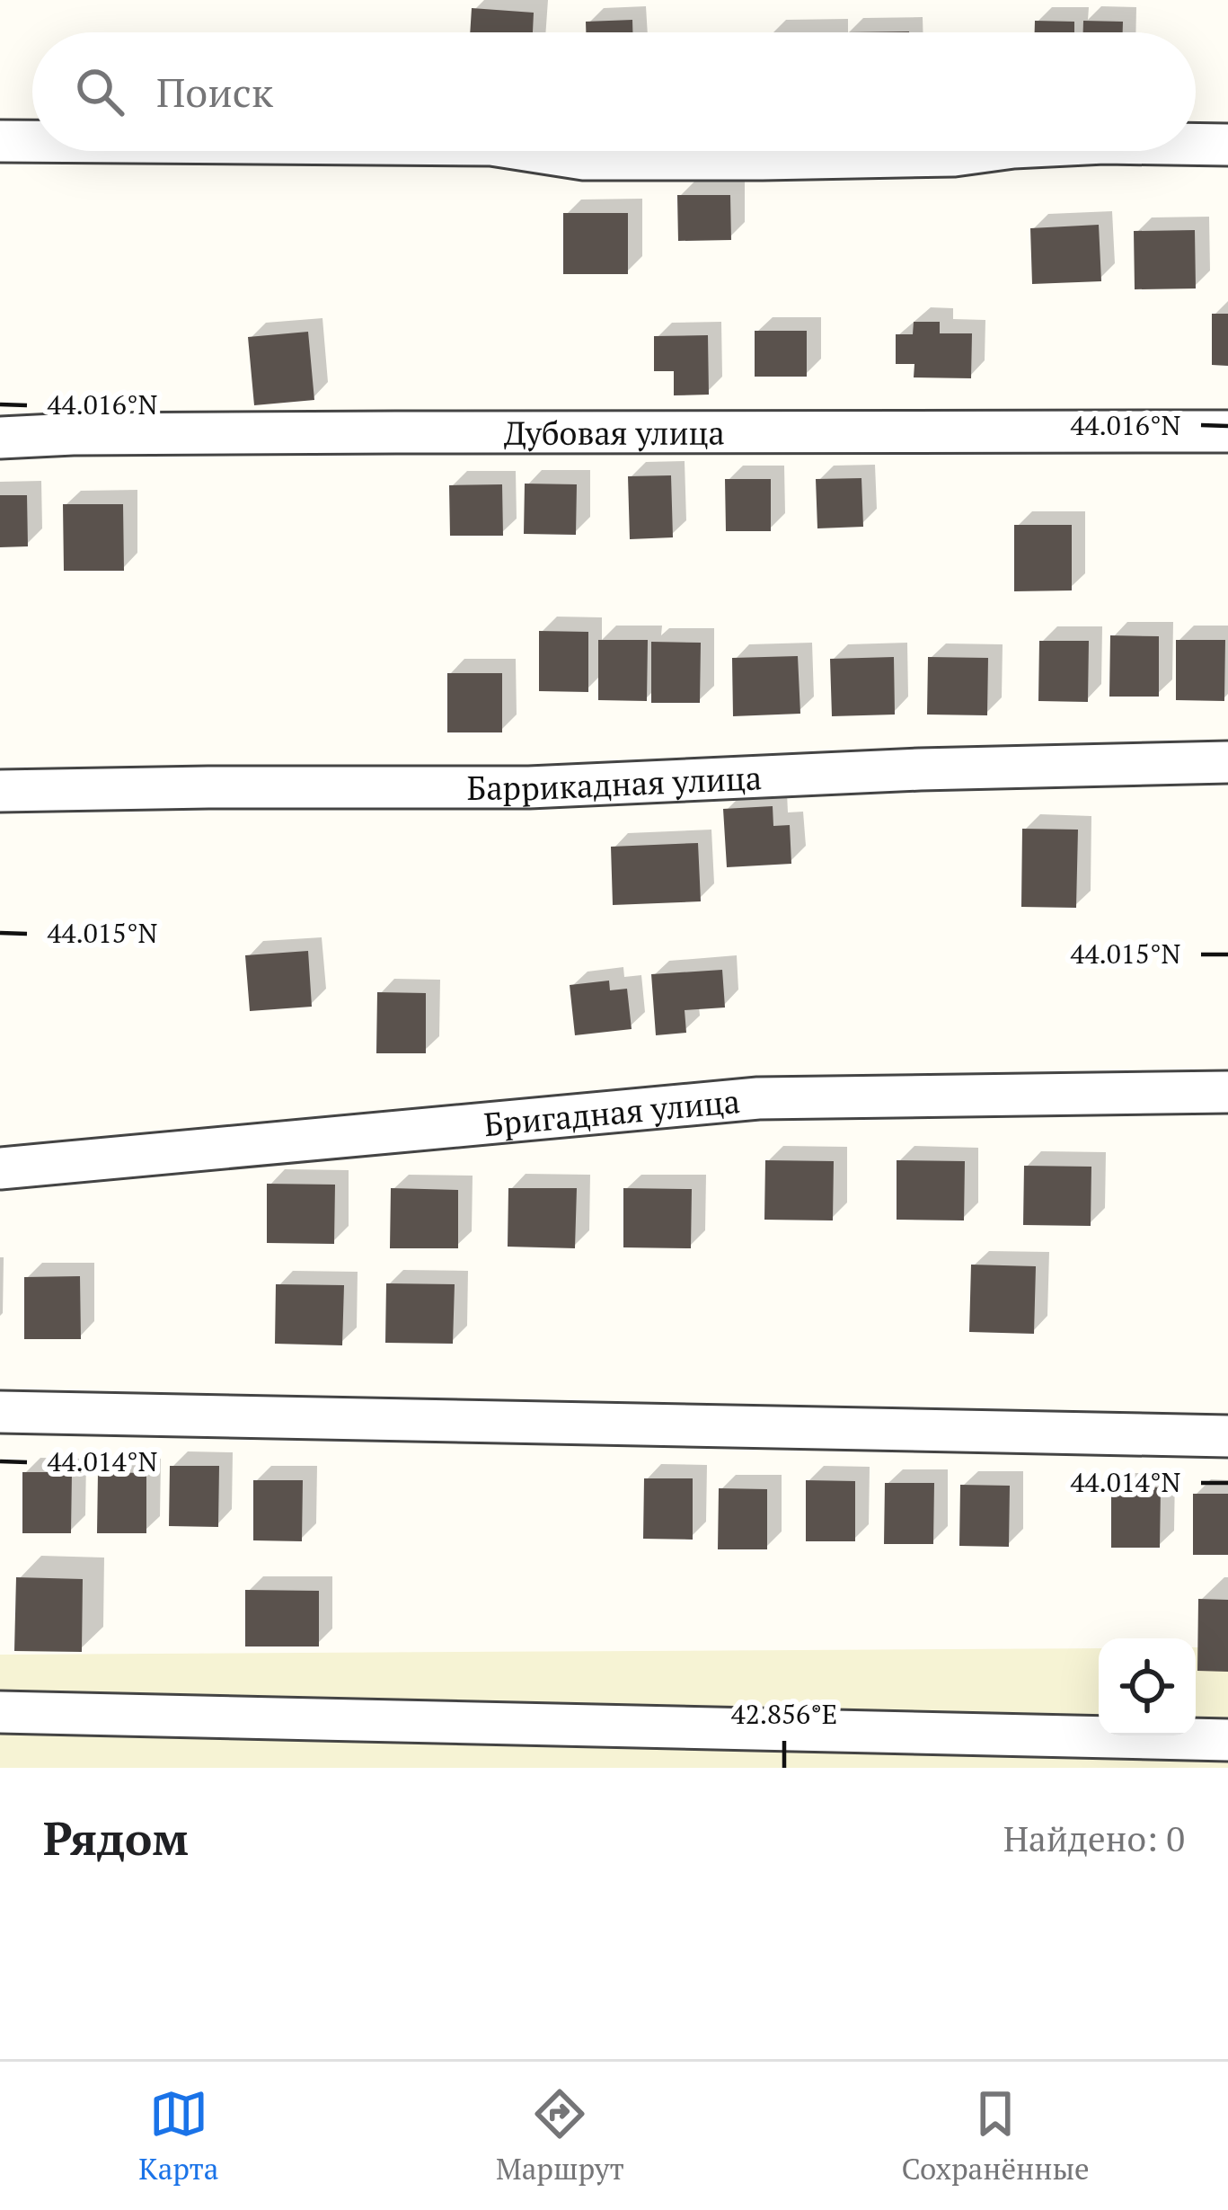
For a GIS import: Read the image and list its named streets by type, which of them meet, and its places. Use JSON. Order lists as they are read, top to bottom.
{
  "streets": {
    "street": ["Дубовая улица", "Баррикадная улица", "Бригадная улица"]
  },
  "page": {
    "search": "Поиск",
    "heading": ["Рядом", "Найдено: 0"],
    "nav": ["Карта", "Маршрут", "Сохранённые"]
  },
  "coordinates": [
    "44.016°N",
    "44.015°N",
    "44.014°N",
    "42.856°E"
  ]
}
